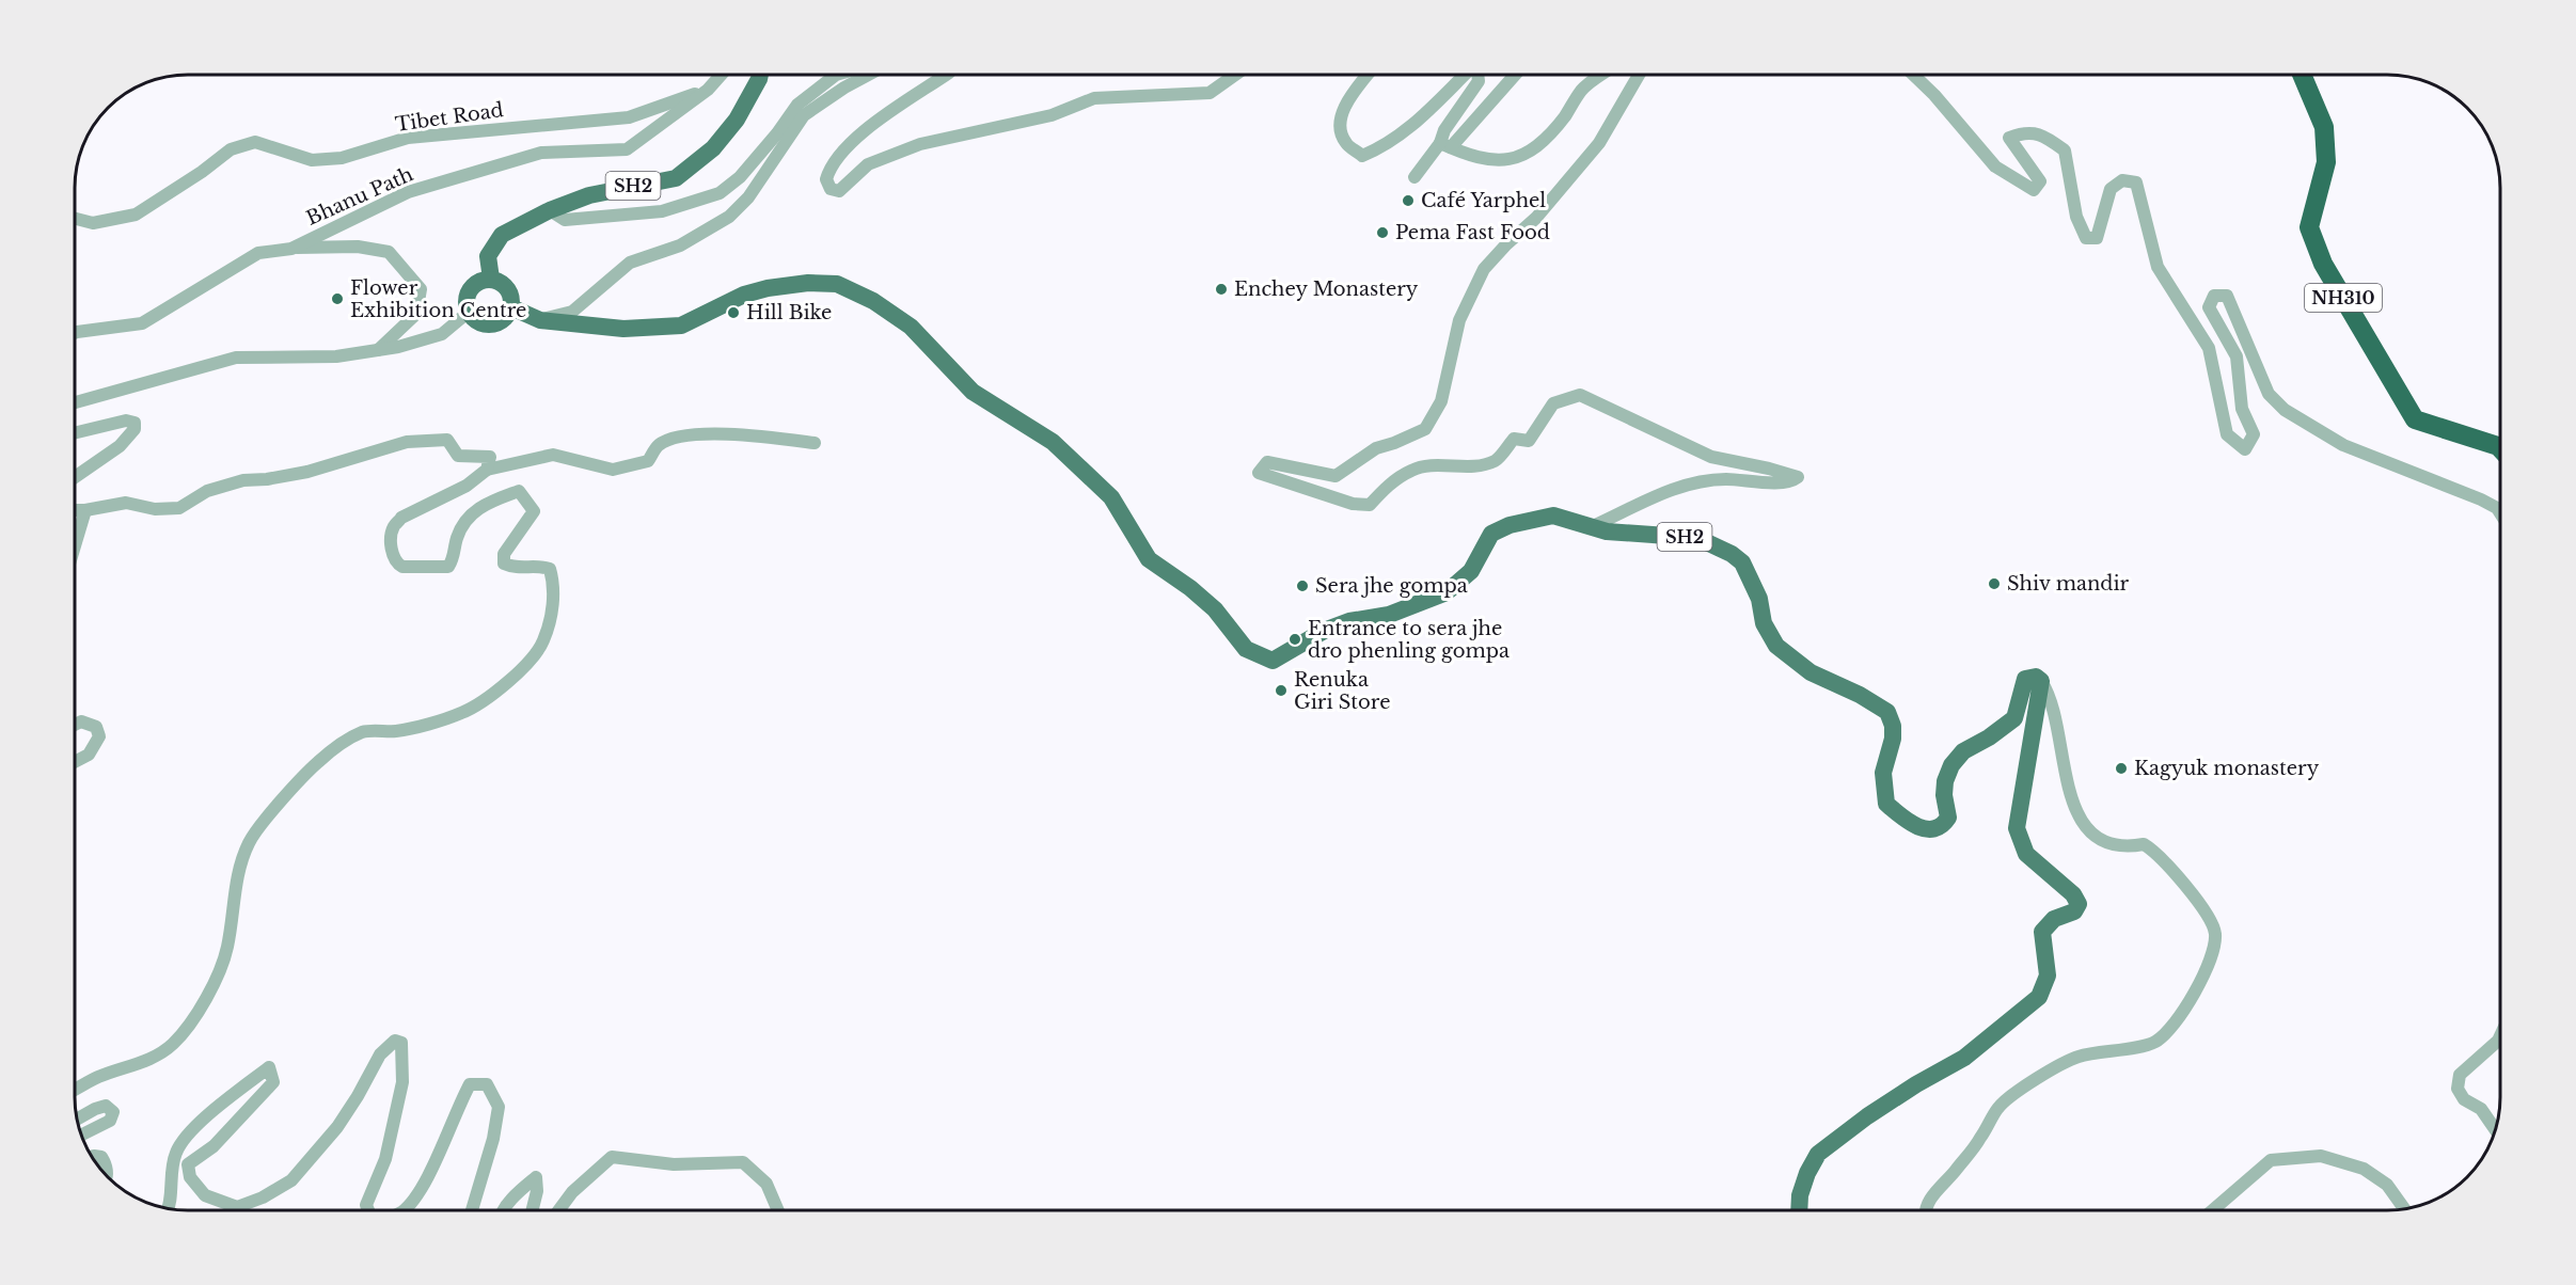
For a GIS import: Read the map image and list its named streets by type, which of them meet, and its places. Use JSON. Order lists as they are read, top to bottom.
{
  "streets": {
    "highway": ["NH310"],
    "main road": ["SH2"],
    "street": ["Tibet Road", "Bhanu Path"]
  },
  "crossings": [
    ["Tibet Road", "Bhanu Path"]
  ],
  "places": [
    "Café Yarphel",
    "Pema Fast Food",
    "Enchey Monastery",
    "Flower Exhibition Centre",
    "Hill Bike",
    "Shiv mandir",
    "Sera jhe gompa",
    "Entrance to sera jhe dro phenling gompa",
    "Renuka Giri Store",
    "Kagyuk monastery"
  ]
}
